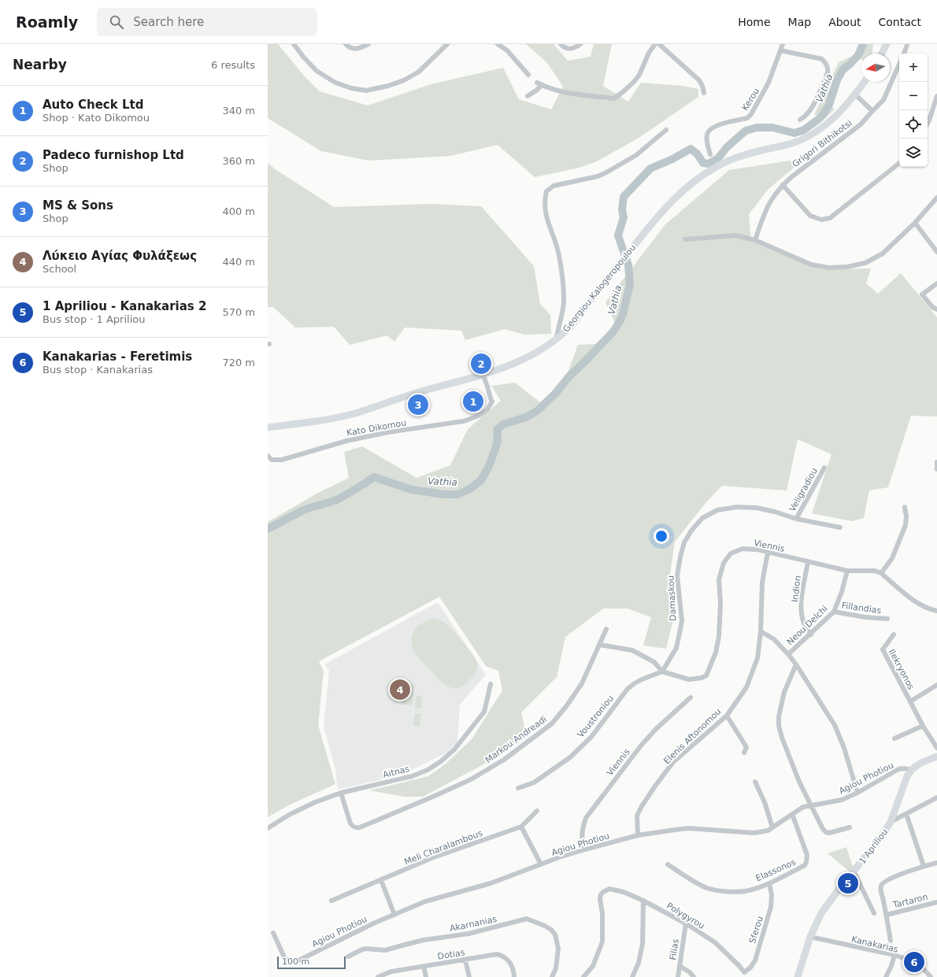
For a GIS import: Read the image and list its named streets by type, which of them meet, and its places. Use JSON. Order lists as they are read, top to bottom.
{
  "streets": {
    "street": [
      "Kerou",
      "Grigori Bithikotsi",
      "Georgiou Kalogeropoulou",
      "Kato Dikomou",
      "Veligradiou",
      "Viennis",
      "Indion",
      "Damaskou",
      "Fillandias",
      "Neou Delchi",
      "Ilekryonos",
      "Voustroniou",
      "Elenis Aftonomou",
      "Markou Andreadi",
      "Aitnas",
      "Agiou Photiou",
      "1 Apriliou",
      "Meli Charalambous",
      "Elassonos",
      "Tartaron",
      "Polygyrou",
      "Akarnanias",
      "Sferou",
      "Kanakarias",
      "Filias",
      "Dotias"
    ]
  },
  "crossings": [
    ["Georgiou Kalogeropoulou", "Kato Dikomou"],
    ["Veligradiou", "Damaskou"],
    ["Viennis", "Indion"],
    ["Viennis", "Damaskou"],
    ["Viennis", "Neou Delchi"],
    ["Viennis", "Voustroniou"],
    ["Viennis", "Elenis Aftonomou"],
    ["Viennis", "Agiou Photiou"],
    ["Indion", "Neou Delchi"],
    ["Damaskou", "Voustroniou"],
    ["Fillandias", "Neou Delchi"],
    ["Elenis Aftonomou", "Agiou Photiou"],
    ["Markou Andreadi", "Aitnas"],
    ["Agiou Photiou", "1 Apriliou"],
    ["Agiou Photiou", "Elassonos"],
    ["1 Apriliou", "Kanakarias"],
    ["Elassonos", "Sferou"],
    ["Polygyrou", "Sferou"],
    ["Polygyrou", "Filias"]
  ],
  "water": ["Vathia"],
  "scale_bar": "100 m",
  "north": "left",
  "page": {
    "header": "Roamly",
    "search": "Search here",
    "nav": [
      "Home",
      "Map",
      "About",
      "Contact"
    ],
    "heading": ["Nearby", "6 results"],
    "map_buttons": ["+", "−"],
    "list": [
      {
        "mark": "1",
        "name": "Auto Check Ltd",
        "note": "Shop · Kato Dikomou",
        "value": "340 m"
      },
      {
        "mark": "2",
        "name": "Padeco furnishop Ltd",
        "note": "Shop",
        "value": "360 m"
      },
      {
        "mark": "3",
        "name": "MS & Sons",
        "note": "Shop",
        "value": "400 m"
      },
      {
        "mark": "4",
        "name": "Λύκειο Αγίας Φυλάξεως",
        "note": "School",
        "value": "440 m"
      },
      {
        "mark": "5",
        "name": "1 Apriliou - Kanakarias 2",
        "note": "Bus stop · 1 Apriliou",
        "value": "570 m"
      },
      {
        "mark": "6",
        "name": "Kanakarias - Feretimis",
        "note": "Bus stop · Kanakarias",
        "value": "720 m"
      }
    ],
    "pins": [
      "2",
      "1",
      "3",
      "4",
      "5",
      "6"
    ],
    "scale": "100 m"
  }
}
